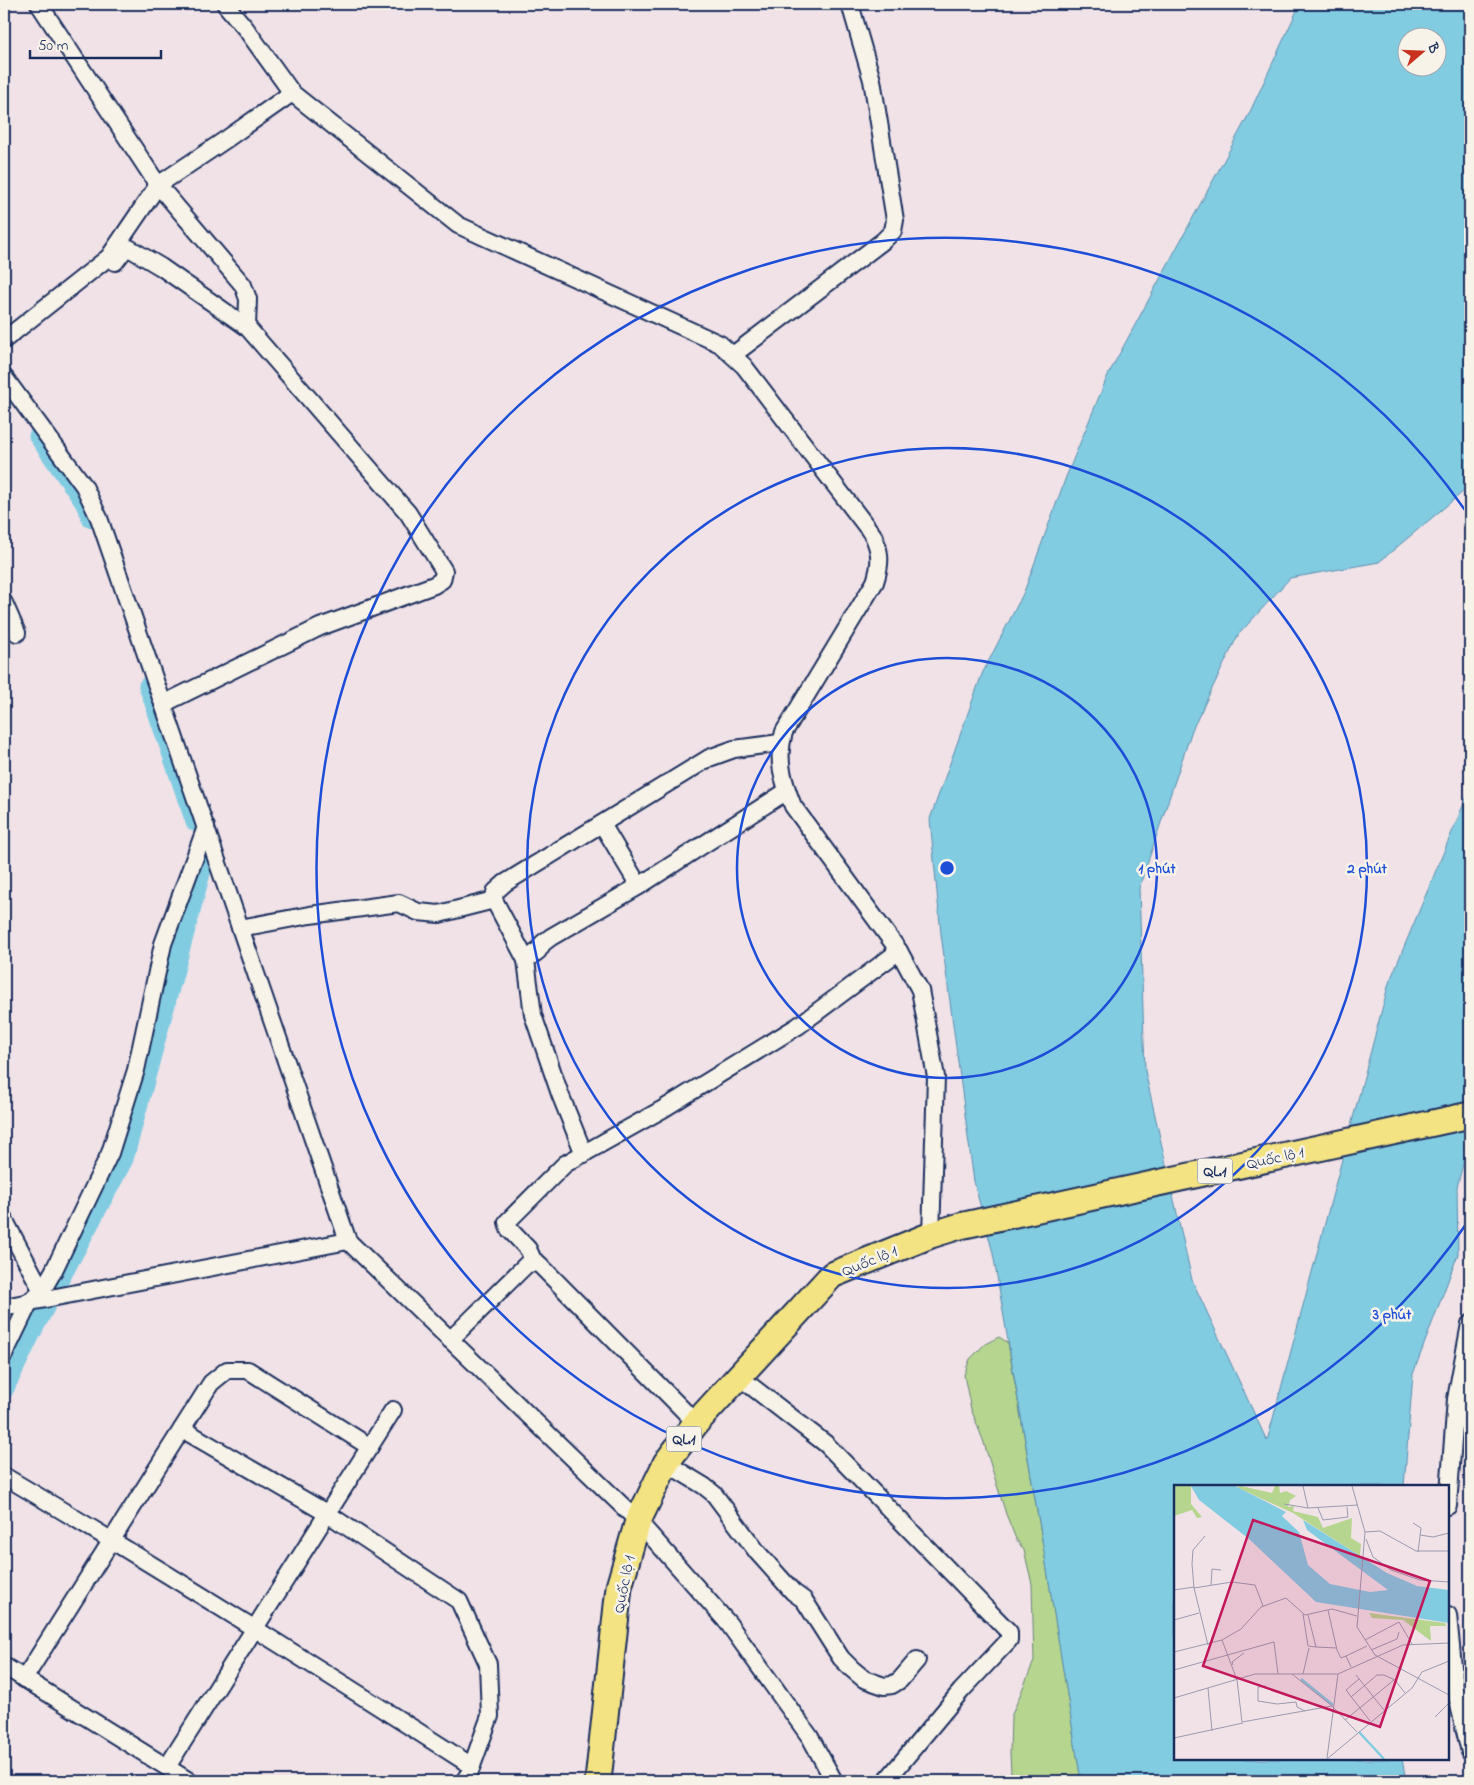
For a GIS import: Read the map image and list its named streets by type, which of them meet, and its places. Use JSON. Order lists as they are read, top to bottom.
{
  "streets": {
    "main road": ["Quốc lộ 1", "QL.1"]
  },
  "scale_bar": "50 m",
  "north": "right",
  "rings": ["1 phút", "2 phút", "3 phút"]
}
